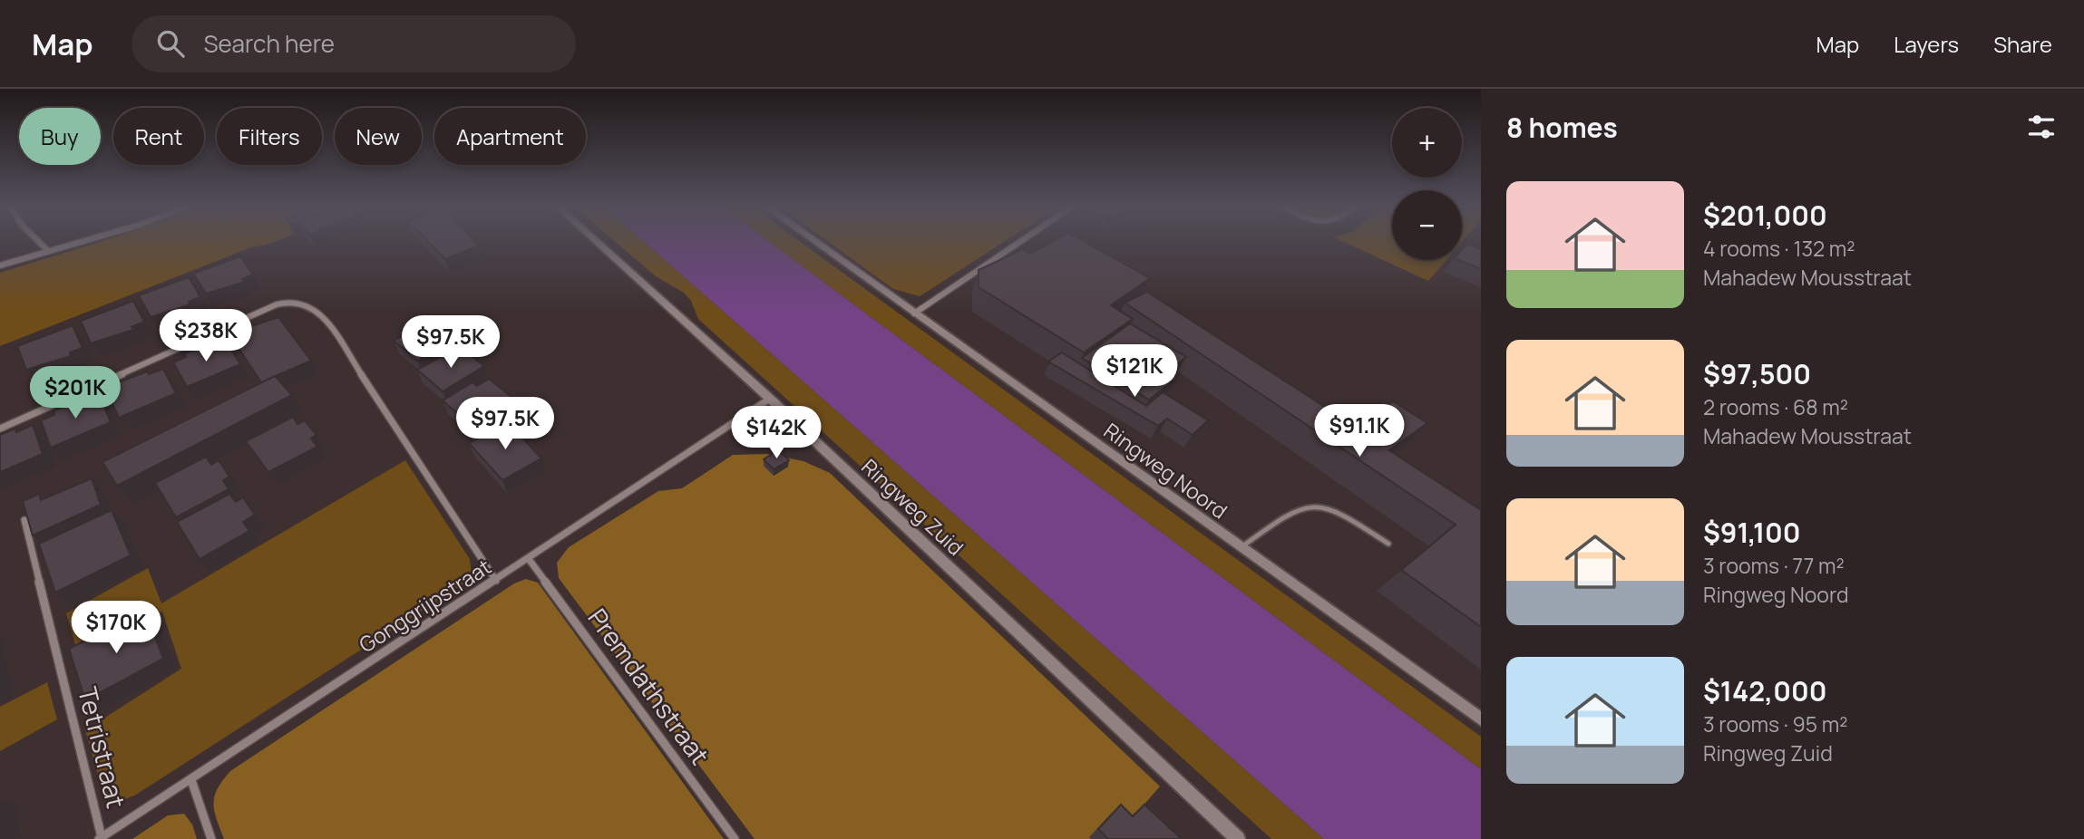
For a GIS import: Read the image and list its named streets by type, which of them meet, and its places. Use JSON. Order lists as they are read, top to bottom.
{
  "streets": {
    "street": [
      "Ringweg Noord",
      "Ringweg Zuid",
      "Gonggrijpstraat",
      "Premdathstraat",
      "Tetristraat"
    ]
  },
  "crossings": [
    ["Ringweg Zuid", "Gonggrijpstraat"],
    ["Gonggrijpstraat", "Premdathstraat"],
    ["Gonggrijpstraat", "Tetristraat"]
  ],
  "page": {
    "header": "Map",
    "search": "Search here",
    "nav": ["Map", "Layers", "Share"],
    "heading": "8 homes",
    "map_buttons": ["+", "−"],
    "chip": [
      "Buy",
      "Rent",
      "Filters",
      "New",
      "Apartment"
    ],
    "list": [
      {
        "name": "$201,000",
        "note": "4 rooms · 132 m² · Mahadew Mousstraat"
      },
      {
        "name": "$97,500",
        "note": "2 rooms · 68 m² · Mahadew Mousstraat"
      },
      {
        "name": "$91,100",
        "note": "3 rooms · 77 m² · Ringweg Noord"
      },
      {
        "name": "$142,000",
        "note": "3 rooms · 95 m² · Ringweg Zuid"
      }
    ],
    "price": [
      "$238K",
      "$97.5K",
      "$121K",
      "$201K",
      "$97.5K",
      "$91.1K",
      "$142K",
      "$170K"
    ]
  }
}
